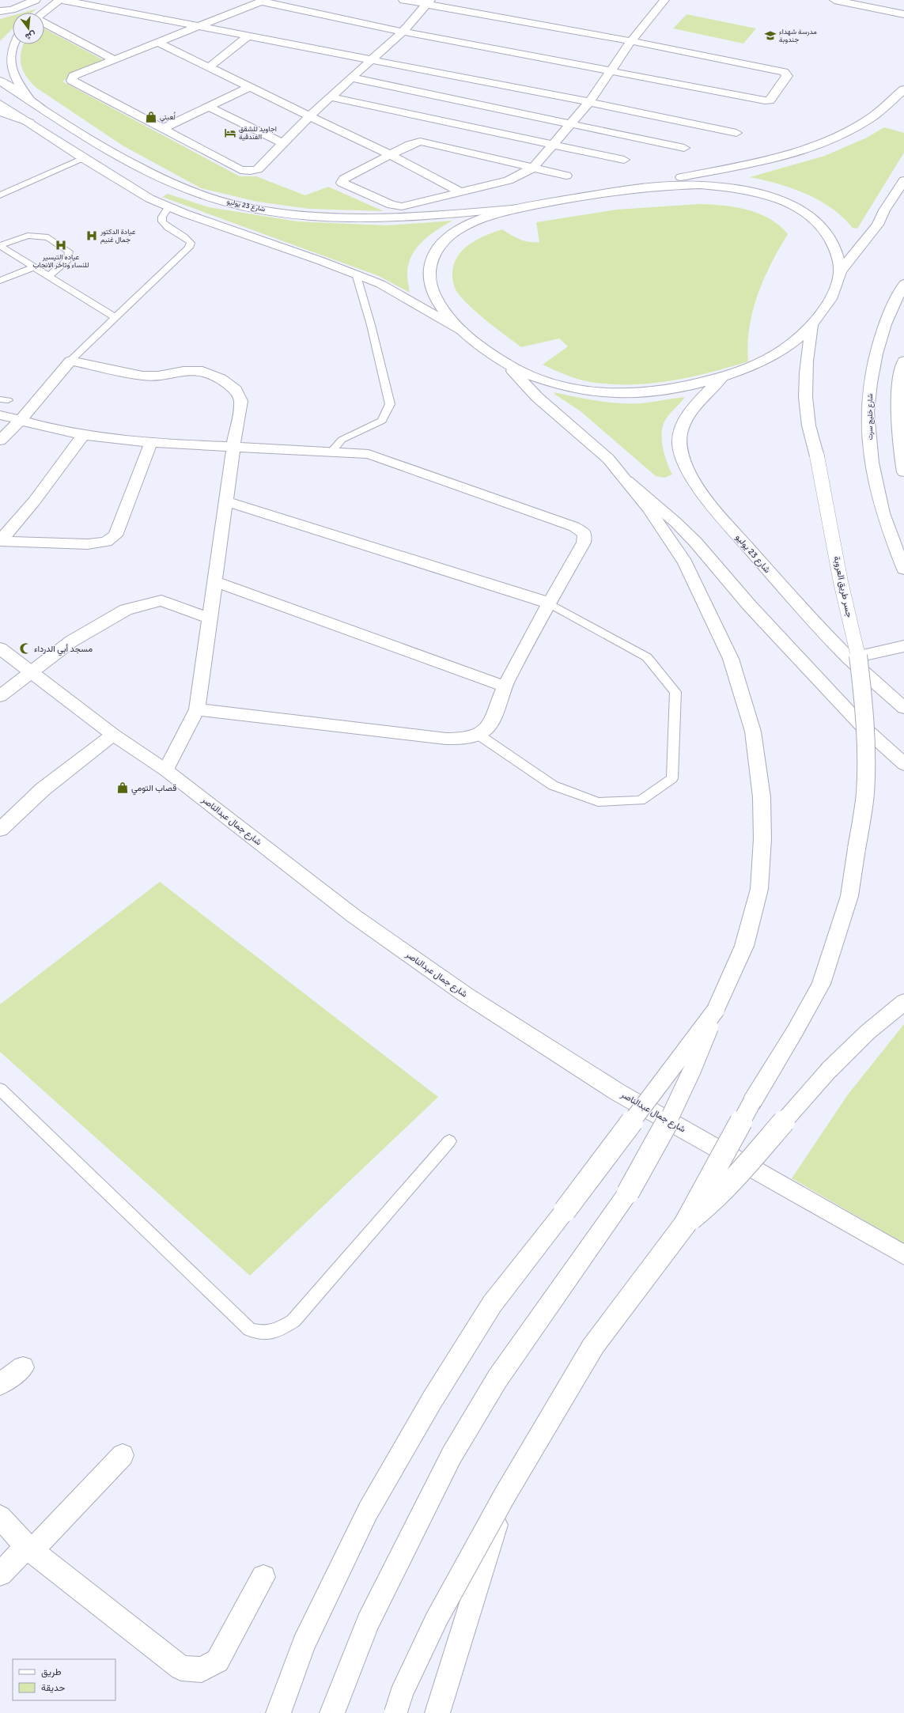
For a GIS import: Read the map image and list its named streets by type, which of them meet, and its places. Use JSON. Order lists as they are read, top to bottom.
{
  "streets": {
    "main road": [
      "شارع 23 يوليو",
      "شارع خليج سرت",
      "جسر طريق العروبة",
      "شارع جمال عبدالناصر"
    ]
  },
  "places": {
    "school or university": ["مدرسة شهداء جندوبة"],
    "shop": ["لُعبتي", "قصاب التومي"],
    "hotel": ["اجاويد للشقق الفندقية"],
    "hospital": ["عيادة الدكتور جمال غنيم", "عياده التيسير للنساء وتاخر الانجاب"],
    "mosque": ["مسجد أبي الدرداء"]
  },
  "legend": ["طريق", "حديقة"],
  "north": "bottom"
}
